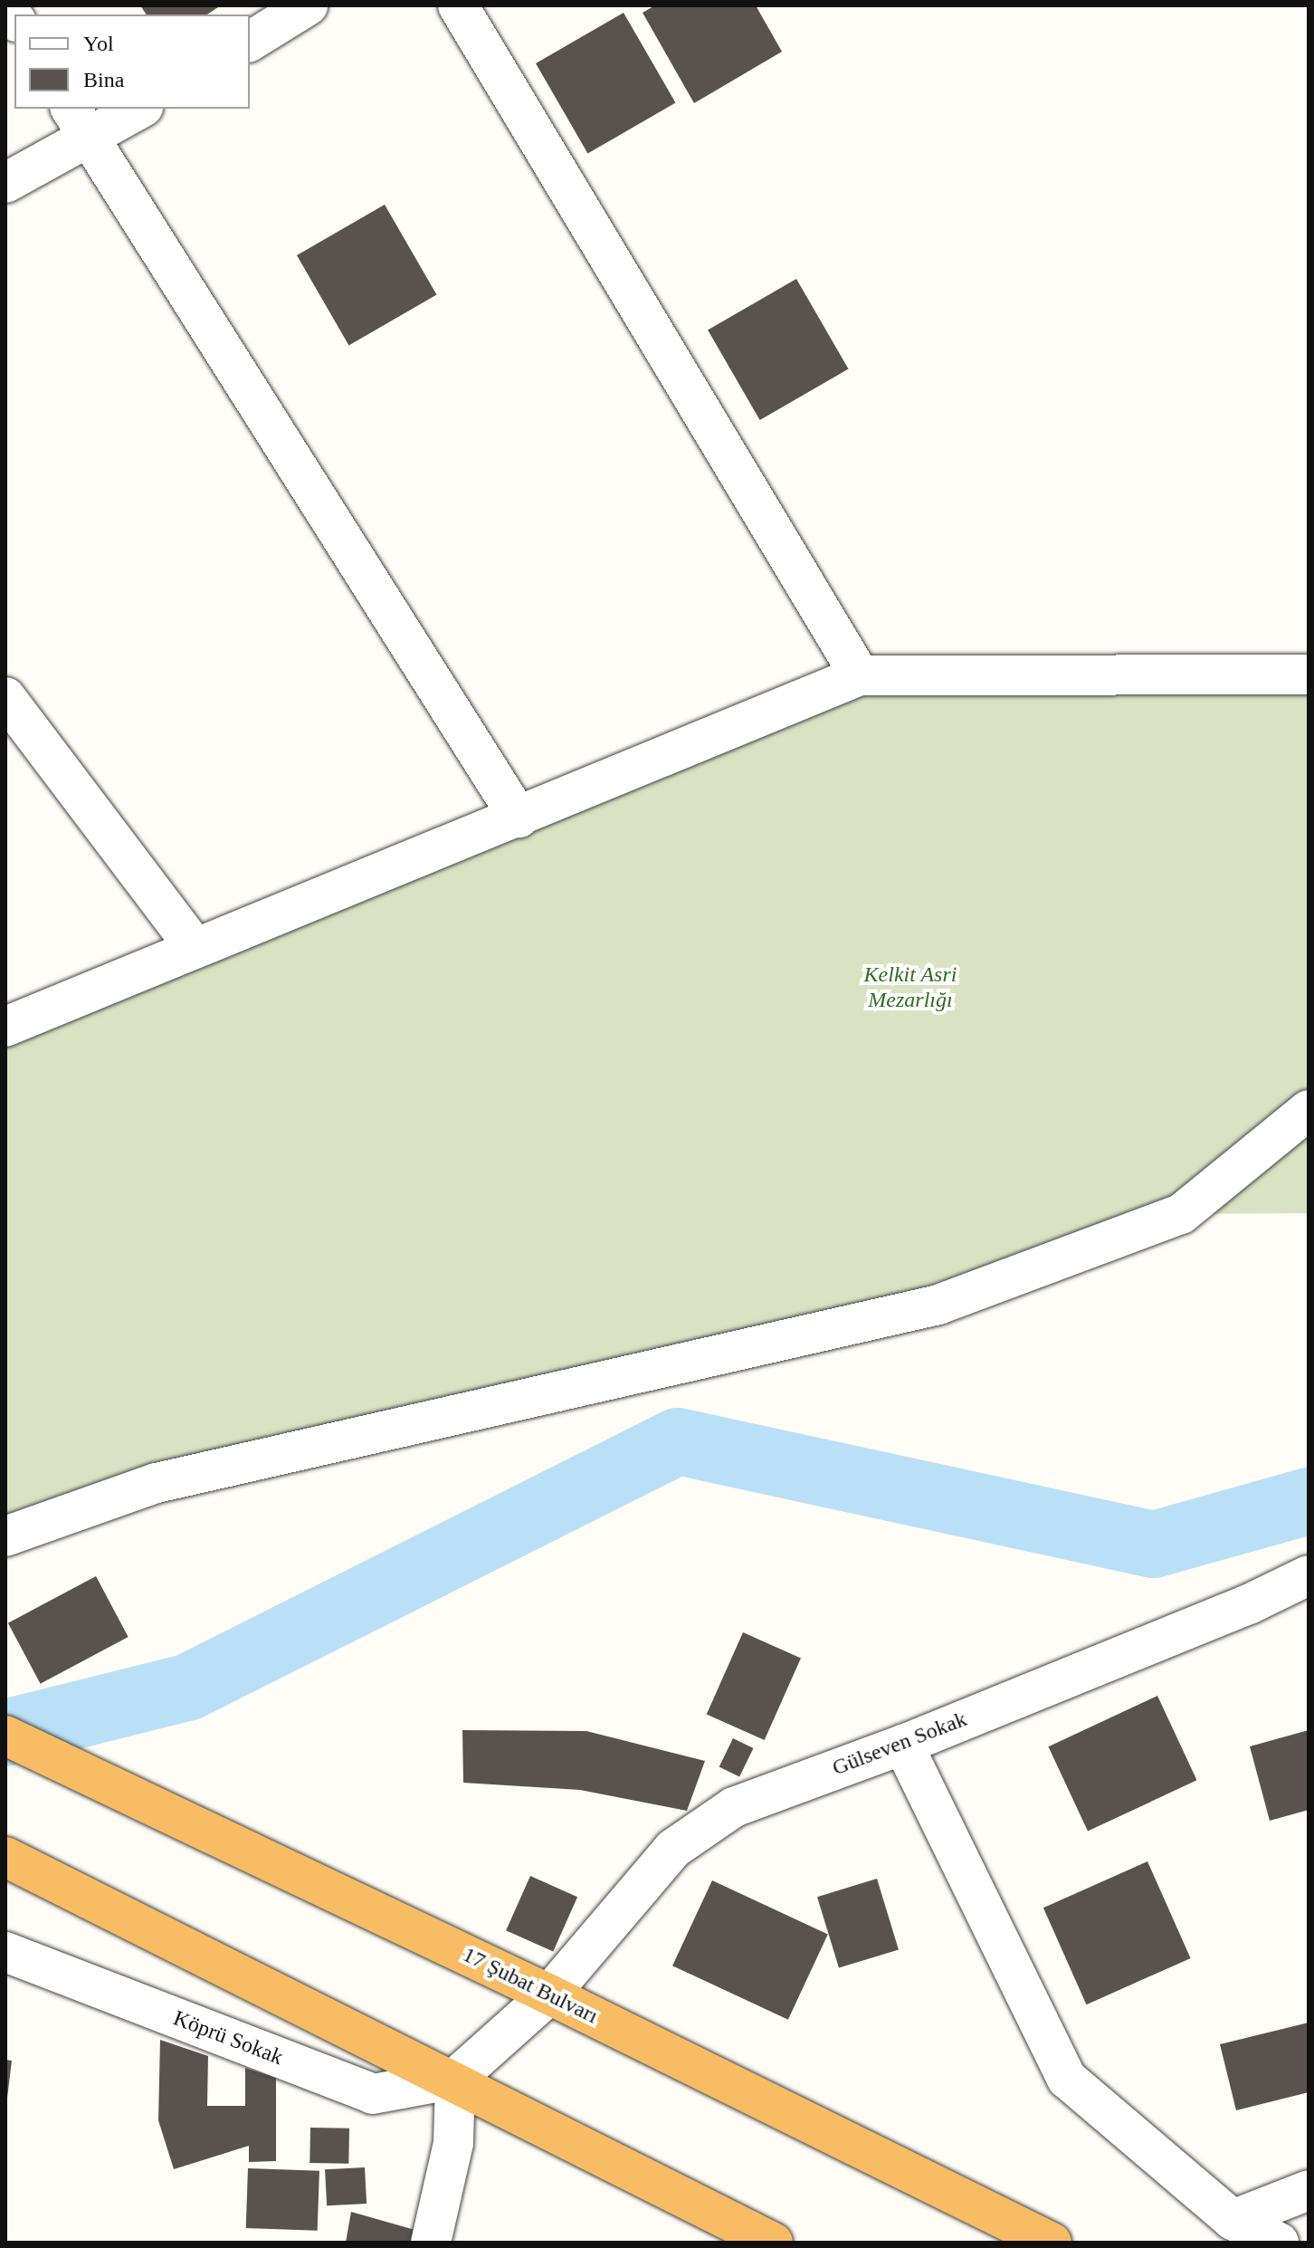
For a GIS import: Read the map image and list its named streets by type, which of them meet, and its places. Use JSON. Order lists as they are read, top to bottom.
{
  "streets": {
    "highway": ["17 Şubat Bulvarı"],
    "street": ["Gülseven Sokak", "Köprü Sokak"]
  },
  "crossings": [
    ["Gülseven Sokak", "17 Şubat Bulvarı"],
    ["Gülseven Sokak", "Köprü Sokak"]
  ],
  "parks": ["Kelkit Asri Mezarlığı"],
  "legend": ["Yol", "Bina"]
}
